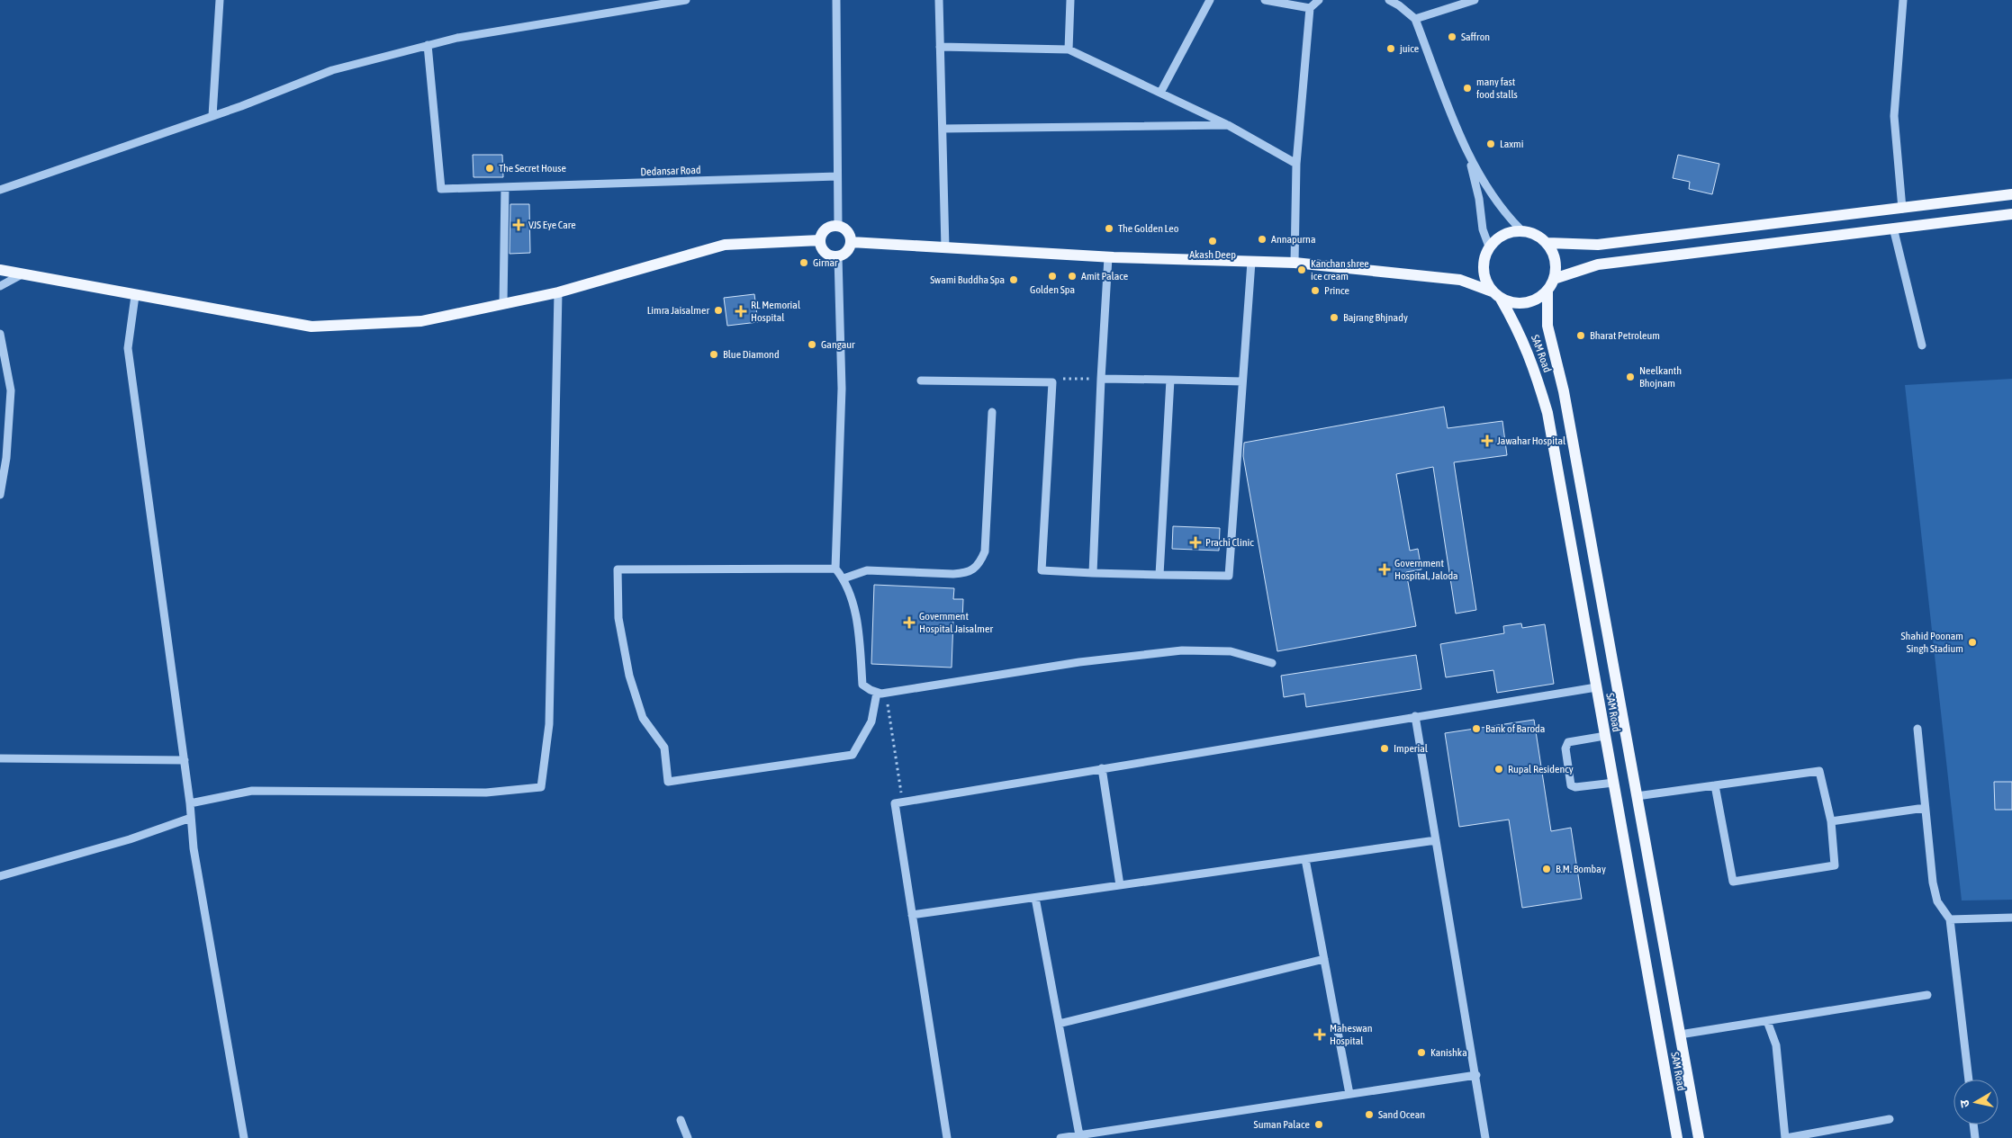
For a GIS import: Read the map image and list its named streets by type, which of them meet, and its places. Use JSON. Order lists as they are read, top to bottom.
{
  "streets": {
    "main road": ["SAM Road"],
    "street": ["Dedansar Road"]
  },
  "places": {
    "other": [
      "Saffron",
      "juice",
      "many fast food stalls",
      "Laxmi",
      "The Secret House",
      "The Golden Leo",
      "Annapurna",
      "Akash Deep",
      "Girnar",
      "Kanchan shree ice cream",
      "Golden Spa",
      "Amit Palace",
      "Swami Buddha Spa",
      "Prince",
      "Limra Jaisalmer",
      "Bajrang Bhjnady",
      "Bharat Petroleum",
      "Gangaur",
      "Blue Diamond",
      "Neelkanth Bhojnam",
      "Shahid Poonam Singh Stadium",
      "Bank of Baroda",
      "Imperial",
      "Rupal Residency",
      "B.M. Bombay",
      "Kanishka",
      "Sand Ocean",
      "Suman Palace"
    ],
    "health": [
      "VJS Eye Care",
      "RL Memorial Hospital",
      "Jawahar Hospital",
      "Prachi Clinic",
      "Government Hospital, Jaloda",
      "Government Hospital Jaisalmer",
      "Maheswan Hospital"
    ]
  },
  "north": "left"
}
